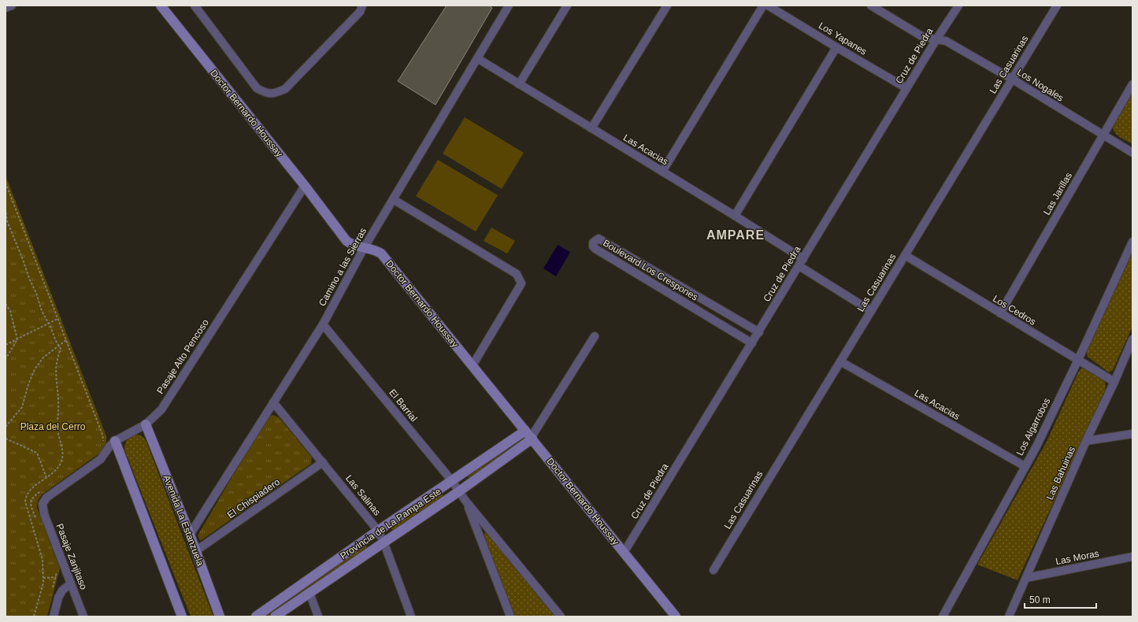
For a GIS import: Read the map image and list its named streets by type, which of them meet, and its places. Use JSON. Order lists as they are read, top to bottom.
{
  "streets": {
    "street": [
      "Los Yapanes",
      "Cruz de Piedra",
      "Las Casuarinas",
      "Los Nogales",
      "Doctor Bernardo Houssay",
      "Las Acacias",
      "Las Jarillas",
      "Camino a las Sierras",
      "Boulevard Los Crespones",
      "Los Cedros",
      "Pasaje Alto Pencoso",
      "El Barrial",
      "Los Algarrobos",
      "Las Bahuinas",
      "Las Salinas",
      "El Chispiadero",
      "Avenida La Estanzuela",
      "Provincia de La Pampa Este",
      "Pasaje Zanjitaso",
      "Las Moras"
    ]
  },
  "crossings": [
    ["Los Yapanes", "Cruz de Piedra"],
    ["Cruz de Piedra", "Los Nogales"],
    ["Cruz de Piedra", "Doctor Bernardo Houssay"],
    ["Cruz de Piedra", "Las Acacias"],
    ["Cruz de Piedra", "Boulevard Los Crespones"],
    ["Las Casuarinas", "Los Nogales"],
    ["Las Casuarinas", "Las Acacias"],
    ["Las Casuarinas", "Los Cedros"],
    ["Los Nogales", "Las Jarillas"],
    ["Doctor Bernardo Houssay", "Camino a las Sierras"],
    ["Doctor Bernardo Houssay", "Pasaje Alto Pencoso"],
    ["Doctor Bernardo Houssay", "Provincia de La Pampa Este"],
    ["Las Acacias", "Camino a las Sierras"],
    ["Las Acacias", "Los Algarrobos"],
    ["Las Jarillas", "Los Cedros"],
    ["Camino a las Sierras", "El Barrial"],
    ["Camino a las Sierras", "Las Salinas"],
    ["Camino a las Sierras", "Avenida La Estanzuela"],
    ["Los Cedros", "Los Algarrobos"],
    ["Los Cedros", "Las Bahuinas"],
    ["Pasaje Alto Pencoso", "Avenida La Estanzuela"],
    ["Pasaje Alto Pencoso", "Pasaje Zanjitaso"],
    ["El Barrial", "Provincia de La Pampa Este"],
    ["Las Bahuinas", "Las Moras"],
    ["Las Salinas", "El Chispiadero"],
    ["Las Salinas", "Provincia de La Pampa Este"],
    ["El Chispiadero", "Avenida La Estanzuela"]
  ],
  "districts": ["AMPARE"],
  "parks": ["Plaza del Cerro"],
  "scale_bar": "50 m"
}
